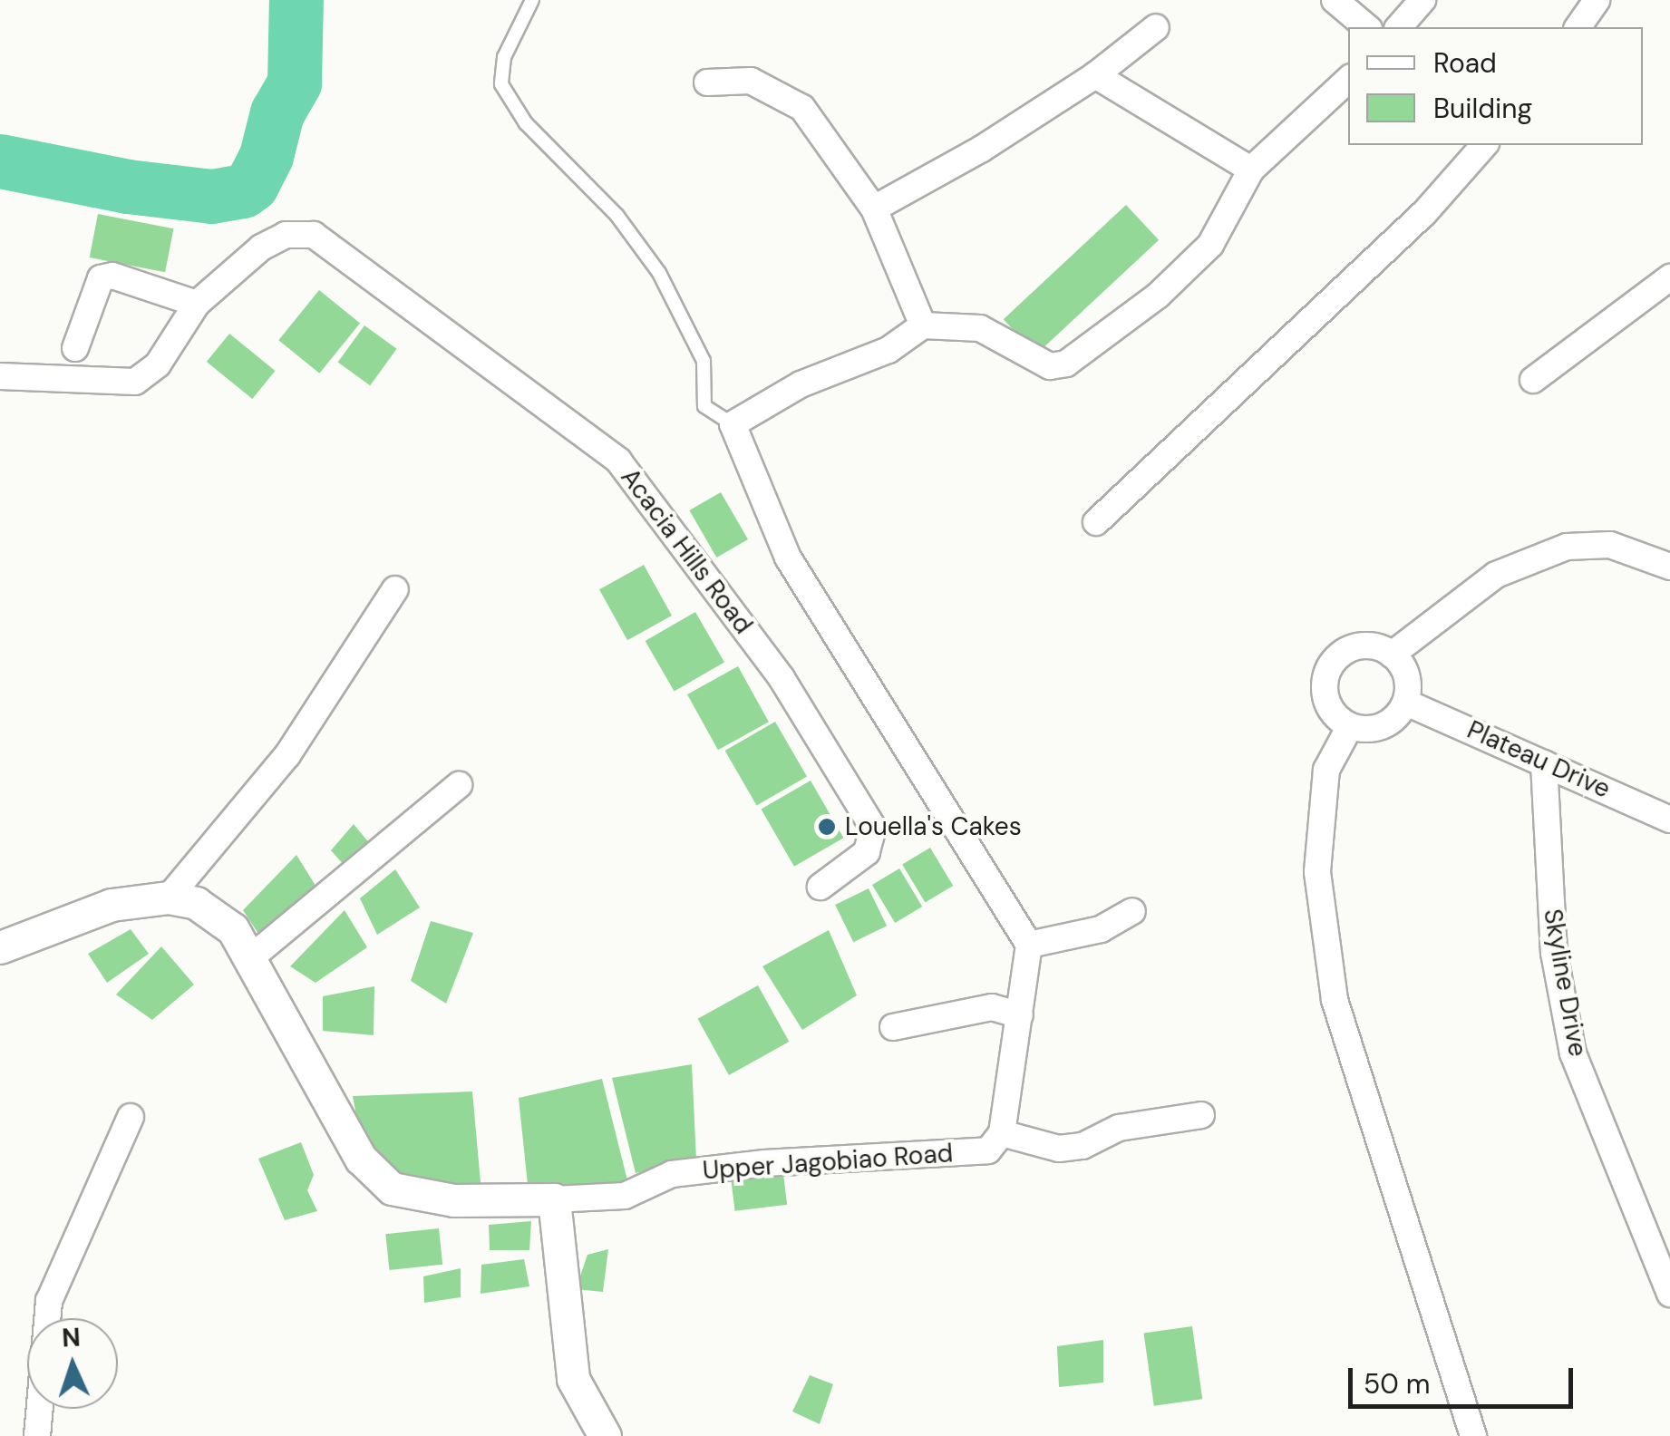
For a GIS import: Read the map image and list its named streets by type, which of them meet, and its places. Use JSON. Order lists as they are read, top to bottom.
{
  "streets": {
    "street": [
      "Acacia Hills Road",
      "Plateau Drive",
      "Skyline Drive",
      "Upper Jagobiao Road"
    ]
  },
  "crossings": [
    ["Plateau Drive", "Skyline Drive"]
  ],
  "places": ["Louella's Cakes"],
  "legend": ["Road", "Building"],
  "scale_bar": "50 m",
  "north": "top"
}
